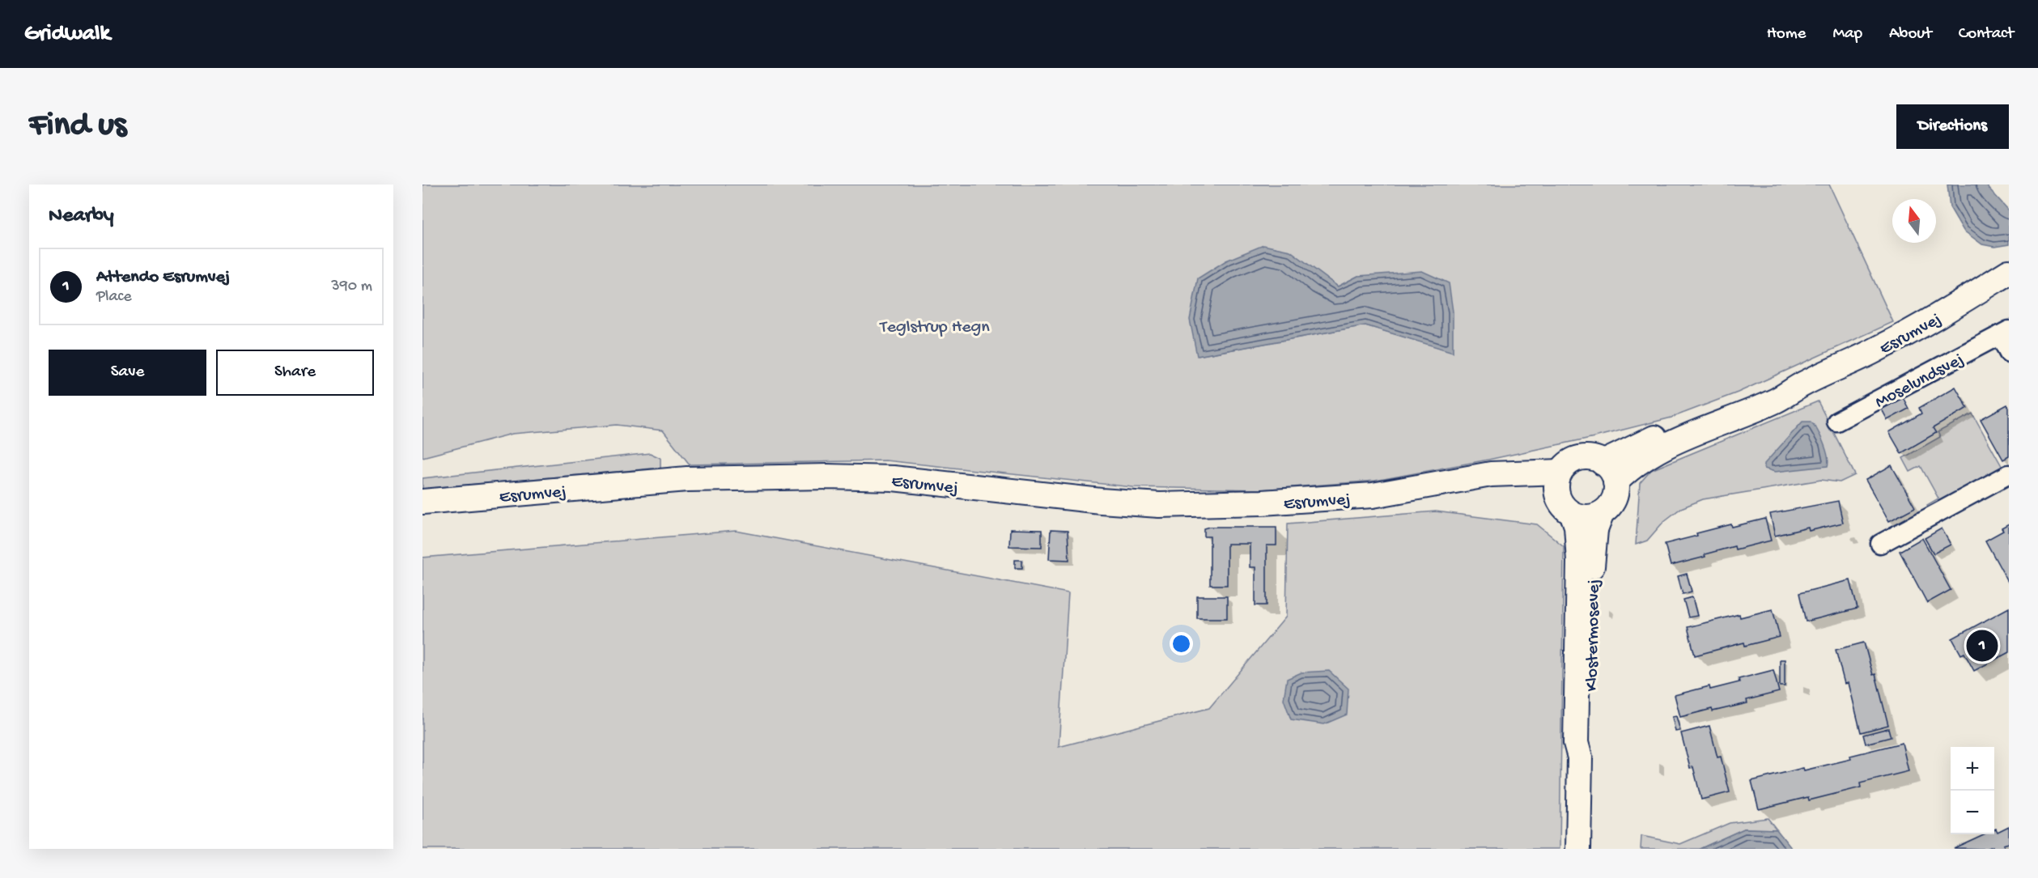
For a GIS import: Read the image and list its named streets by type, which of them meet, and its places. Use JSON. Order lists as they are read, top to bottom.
{
  "streets": {
    "main road": ["Esrumvej", "Klostermosevej"],
    "street": ["Moselundsvej"]
  },
  "crossings": [
    ["Esrumvej", "Klostermosevej"]
  ],
  "parks": ["Teglstrup Hegn"],
  "north": "top",
  "page": {
    "header": "Gridwalk",
    "nav": [
      "Home",
      "Map",
      "About",
      "Contact"
    ],
    "buttons": [
      "Directions",
      ["Save", "Share"]
    ],
    "title": "Find us",
    "heading": "Nearby",
    "list": [
      {
        "mark": "1",
        "name": "Attendo Esrumvej",
        "note": "Place",
        "value": "390 m"
      }
    ],
    "pins": "1",
    "map_buttons": ["+", "−"]
  }
}
